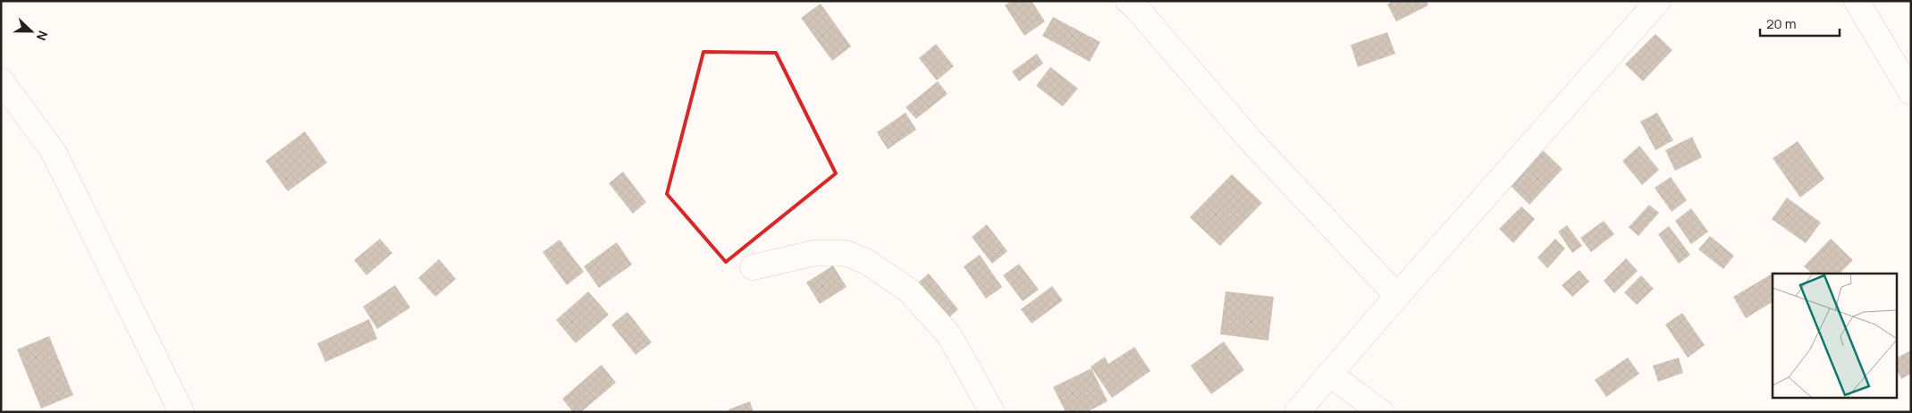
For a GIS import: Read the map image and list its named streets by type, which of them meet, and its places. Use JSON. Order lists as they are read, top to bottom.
{
  "scale_bar": "20 m",
  "north": "right"
}
